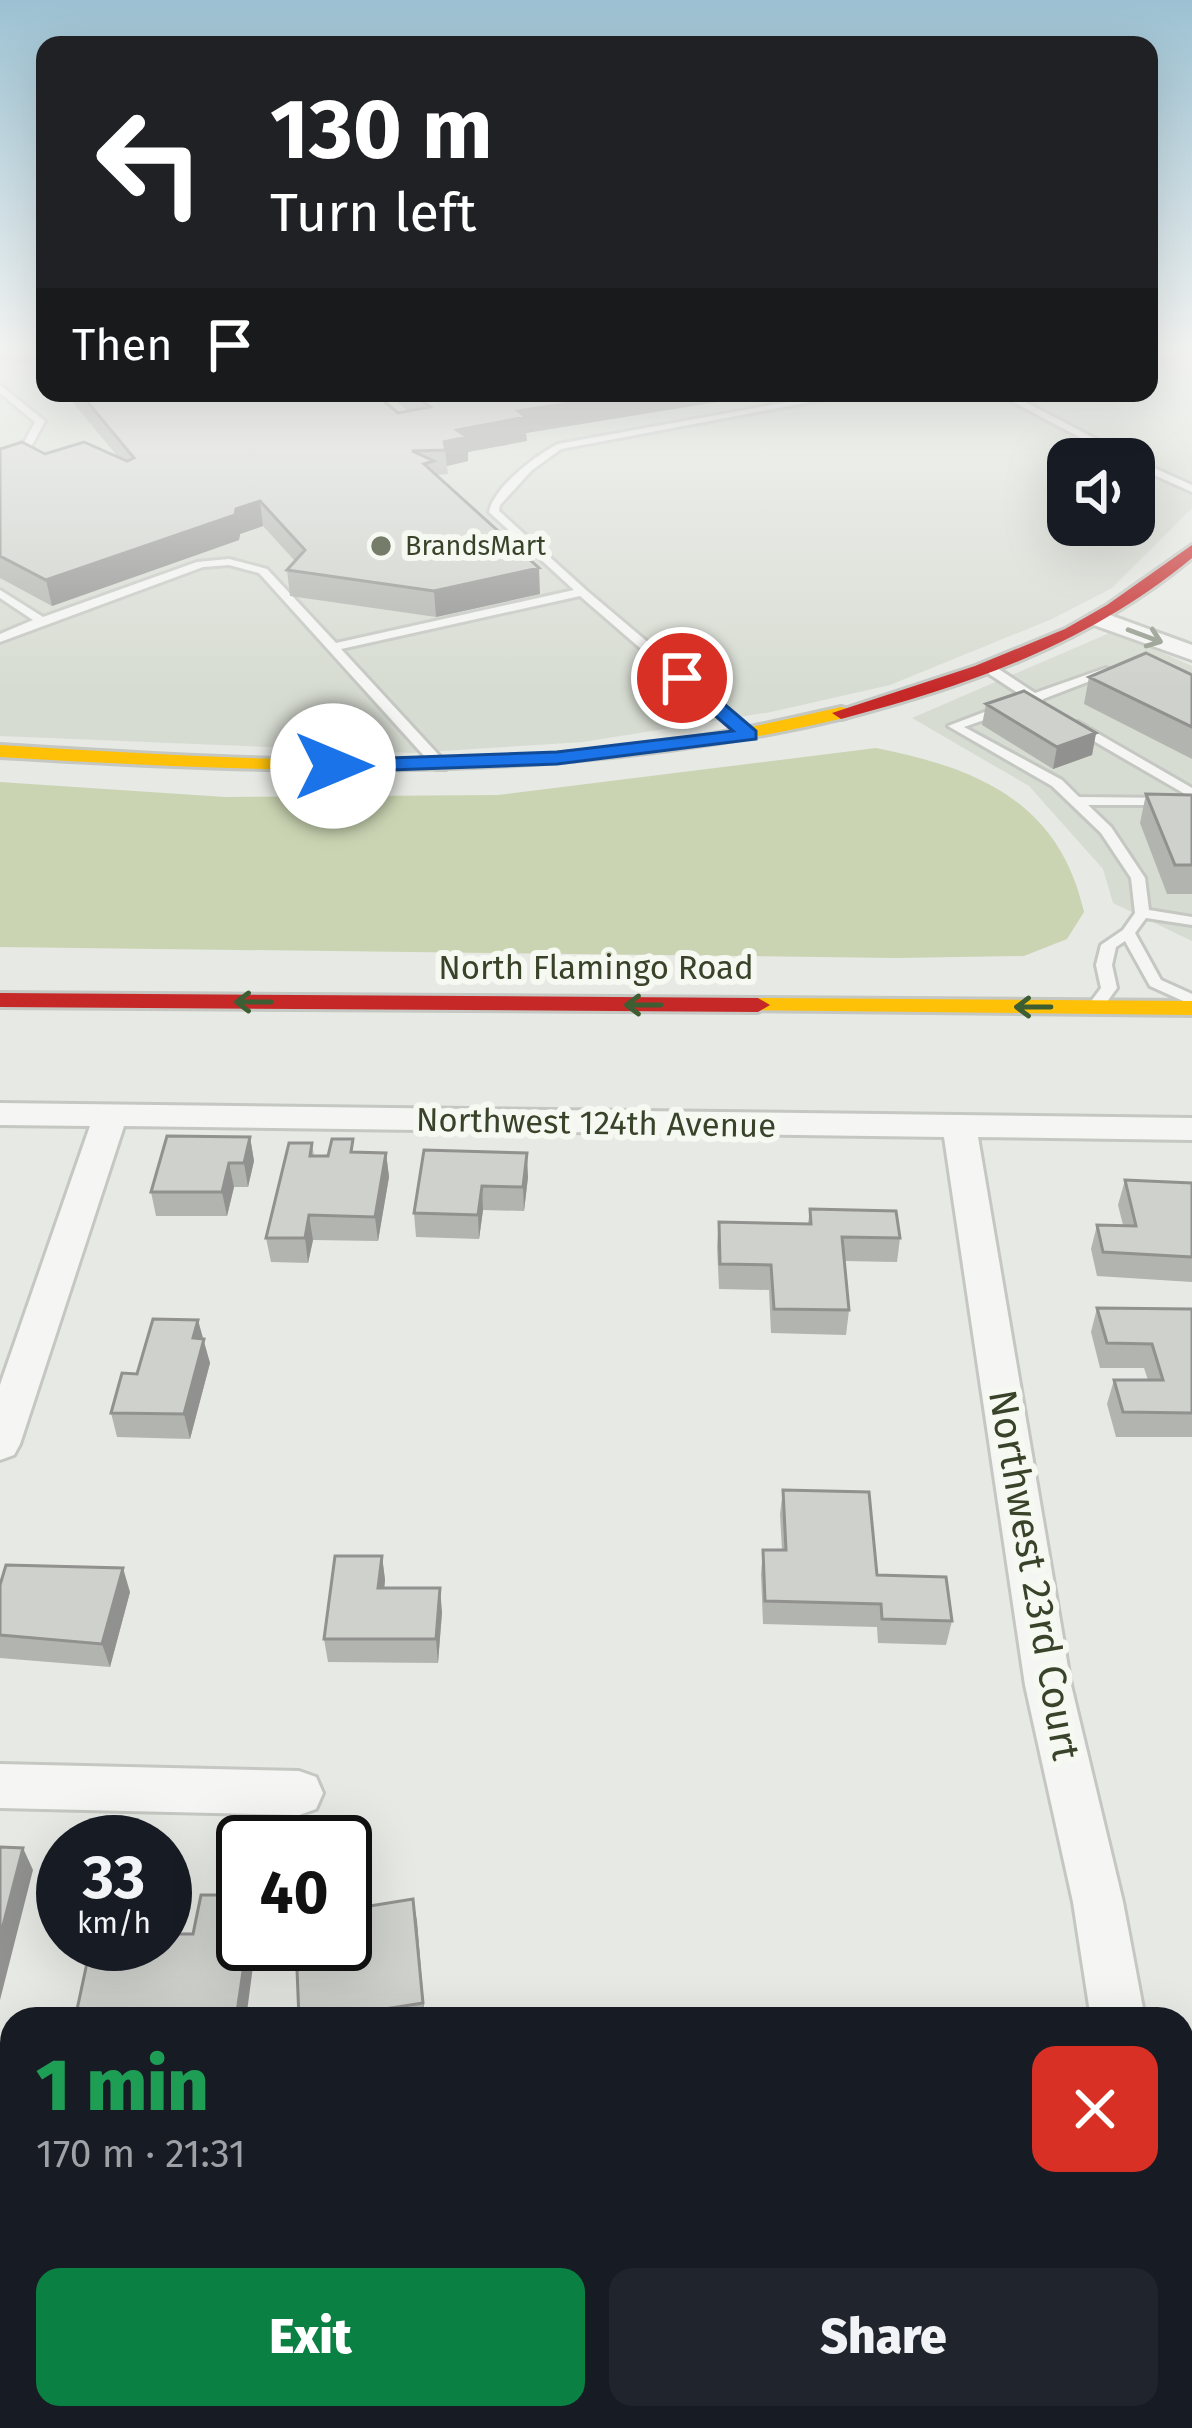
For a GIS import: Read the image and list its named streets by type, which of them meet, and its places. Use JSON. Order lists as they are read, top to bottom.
{
  "streets": {
    "main road": ["North Flamingo Road"],
    "street": ["Northwest 124th Avenue", "Northwest 23rd Court"]
  },
  "crossings": [
    ["Northwest 124th Avenue", "Northwest 23rd Court"]
  ],
  "places": ["BrandsMart"],
  "page": {
    "turn": ["130 m", "Turn left"],
    "then": "Then",
    "speed": "33 km/h",
    "limit": "40",
    "heading": ["1 min", "170 m · 21:31"],
    "buttons": ["Exit", "Share"]
  }
}
